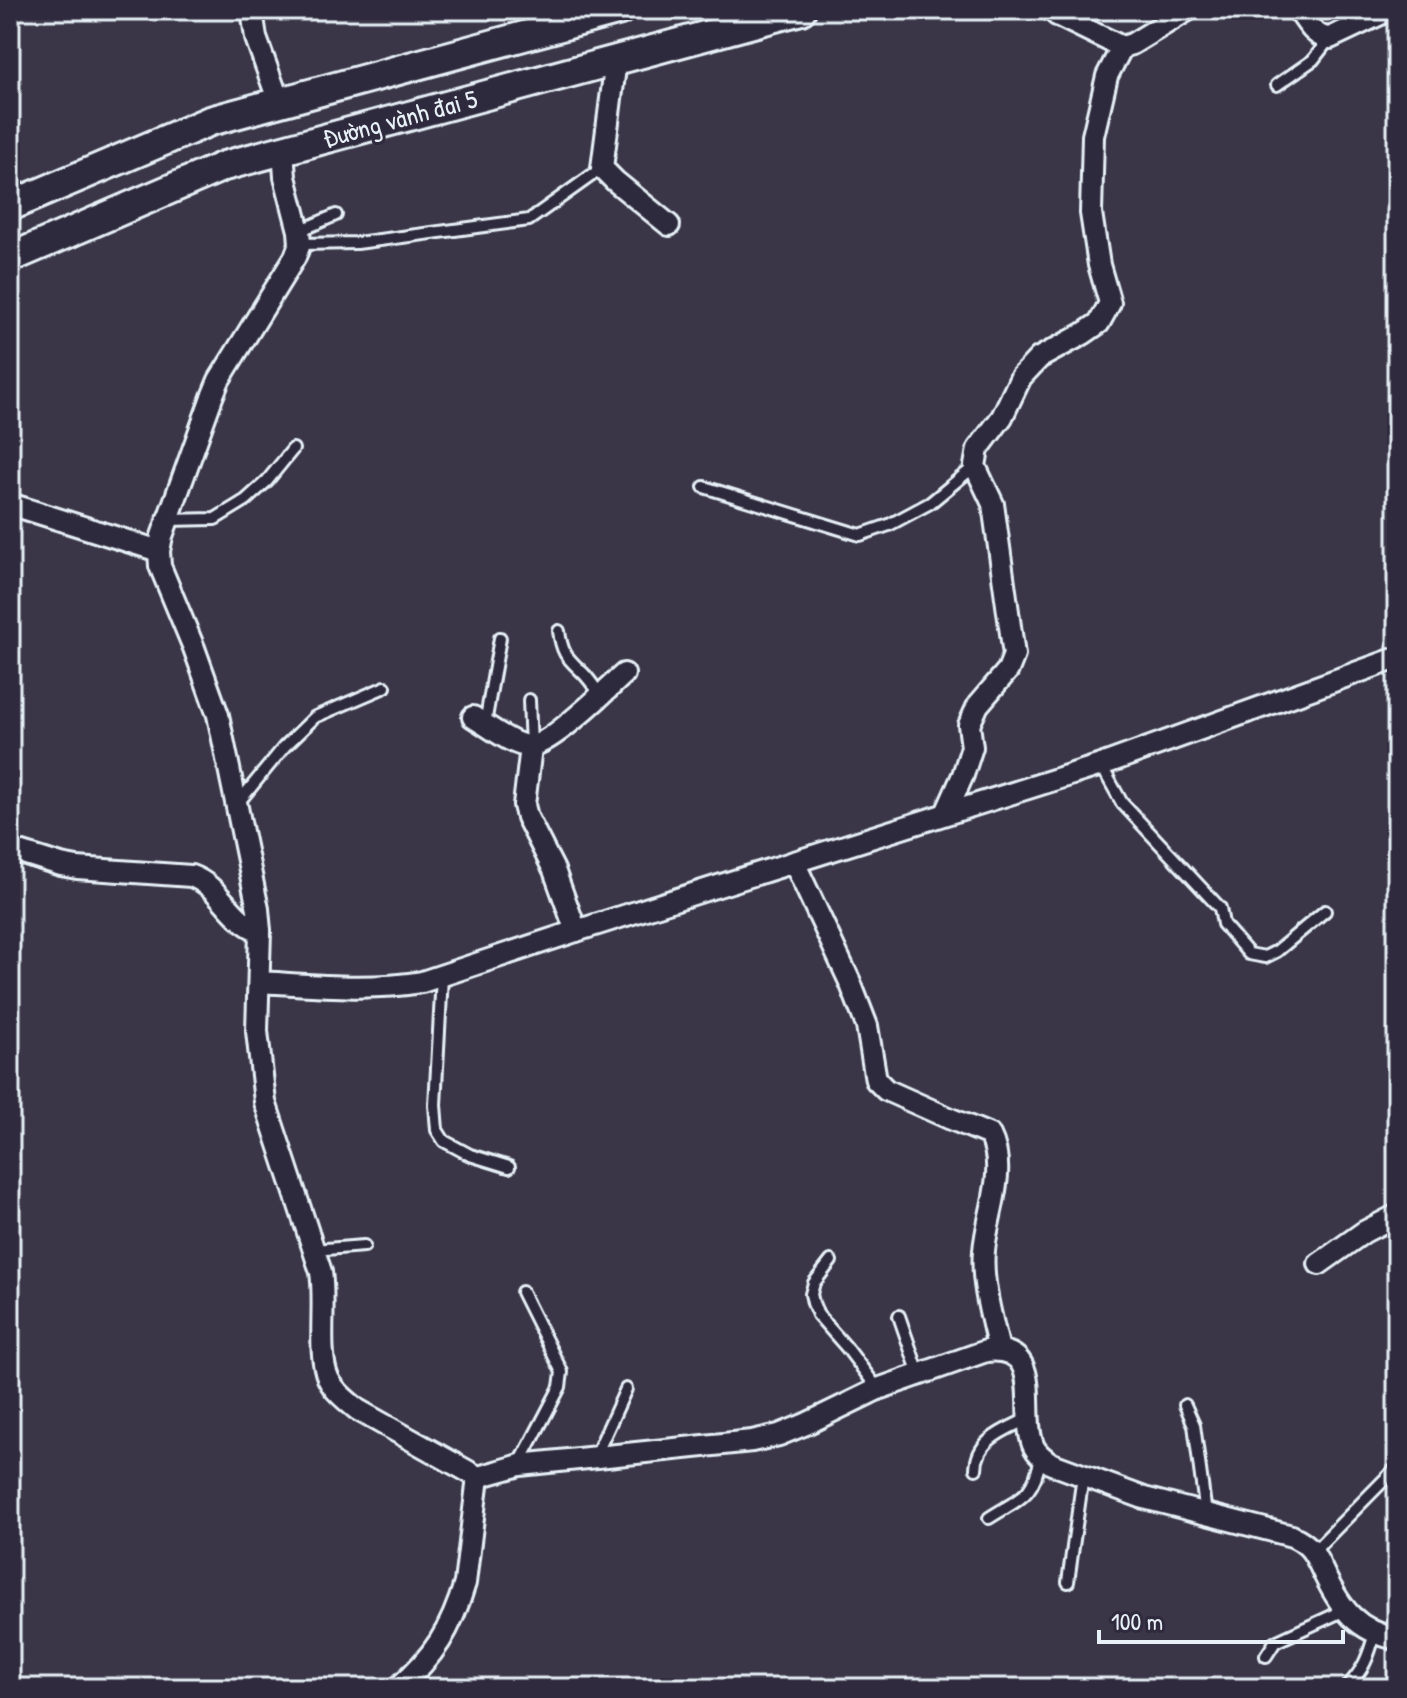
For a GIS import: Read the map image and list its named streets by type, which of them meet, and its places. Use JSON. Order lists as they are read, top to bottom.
{
  "streets": {
    "main road": ["Đường vành đai 5"]
  },
  "scale_bar": "100 m"
}
